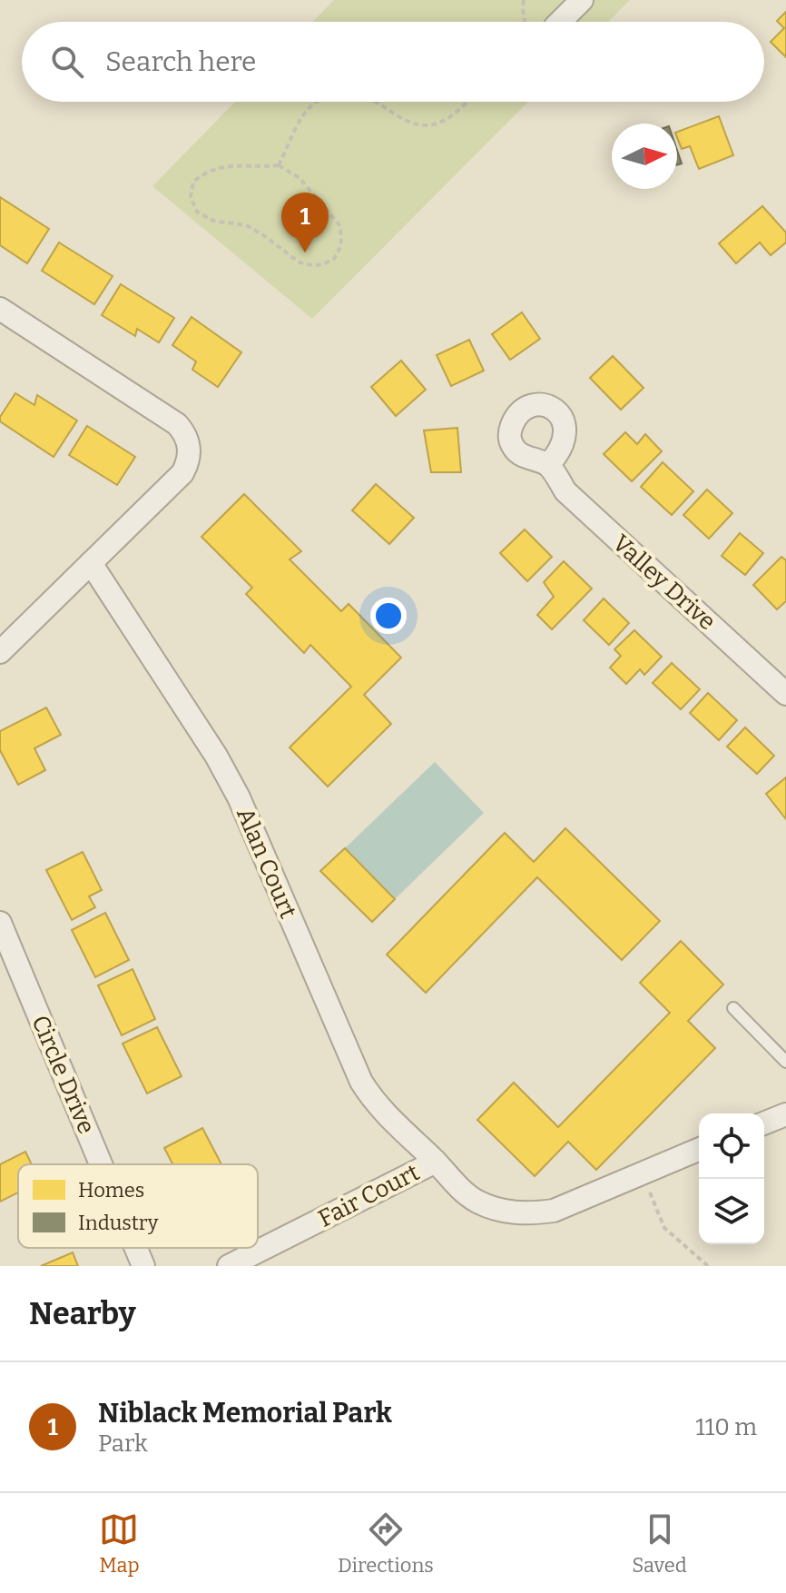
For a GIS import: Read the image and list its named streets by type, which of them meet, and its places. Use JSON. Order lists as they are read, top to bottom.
{
  "streets": {
    "street": [
      "Valley Drive",
      "Alan Court",
      "Circle Drive",
      "Fair Court"
    ]
  },
  "crossings": [
    ["Alan Court", "Fair Court"]
  ],
  "legend": ["Homes", "Industry"],
  "north": "right",
  "page": {
    "search": "Search here",
    "pins": "1",
    "heading": "Nearby",
    "list": [
      {
        "mark": "1",
        "name": "Niblack Memorial Park",
        "note": "Park",
        "value": "110 m"
      }
    ],
    "nav": ["Map", "Directions", "Saved"]
  }
}
